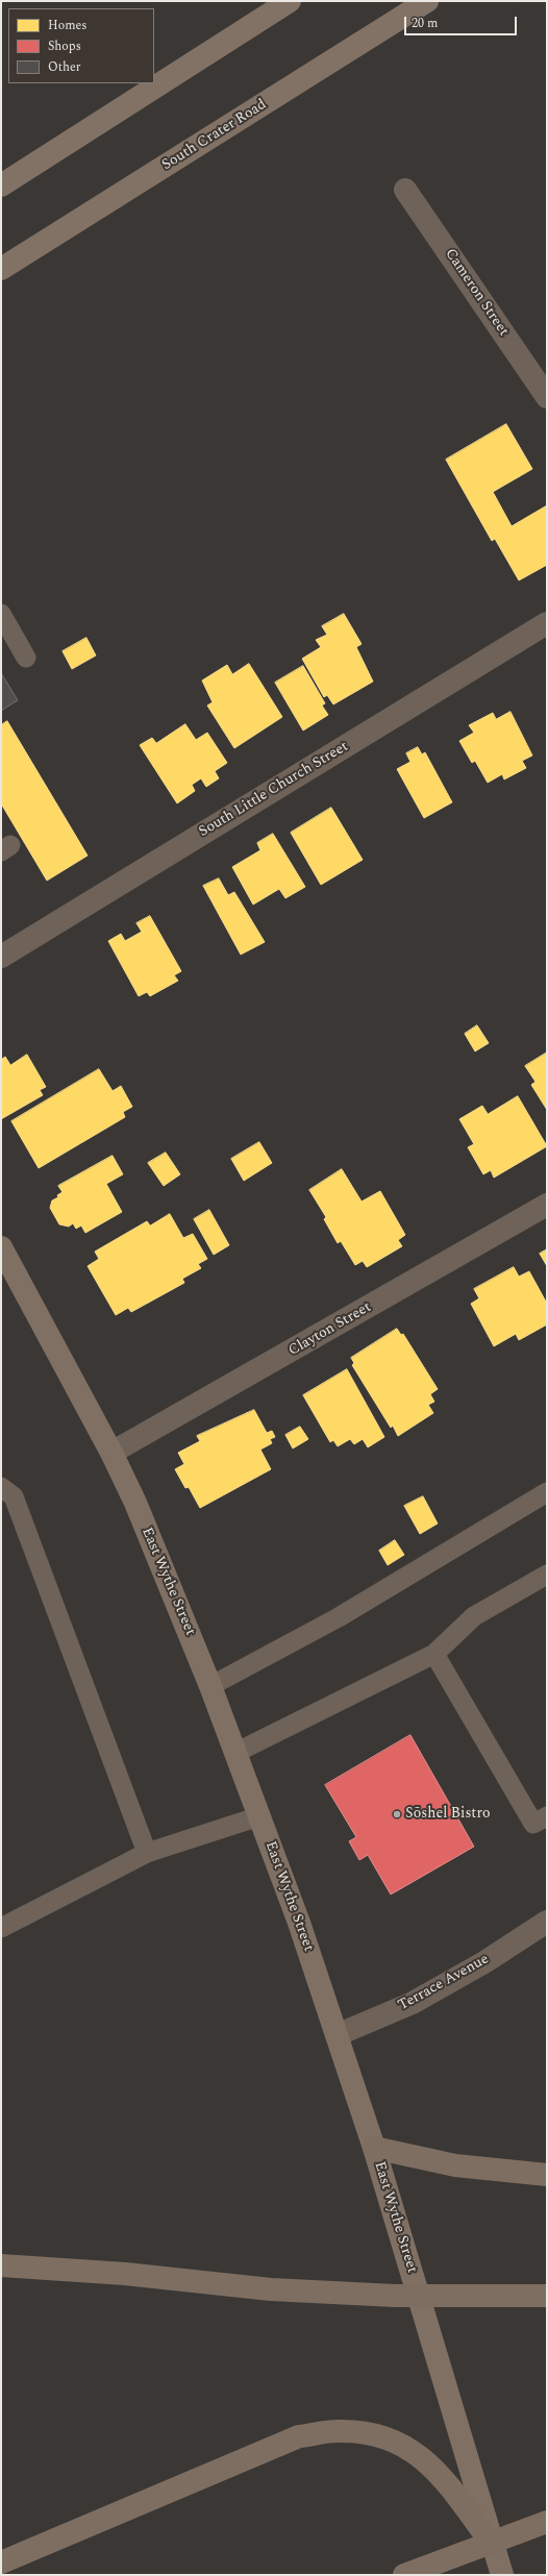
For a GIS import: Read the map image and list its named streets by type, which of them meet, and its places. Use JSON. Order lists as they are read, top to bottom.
{
  "streets": {
    "highway": ["East Wythe Street"],
    "main road": ["South Crater Road"],
    "street": [
      "Cameron Street",
      "South Little Church Street",
      "Clayton Street",
      "Terrace Avenue"
    ]
  },
  "crossings": [
    ["Clayton Street", "East Wythe Street"],
    ["East Wythe Street", "Terrace Avenue"]
  ],
  "places": ["Sōshel Bistro"],
  "legend": ["Homes", "Shops", "Other"],
  "scale_bar": "20 m"
}
